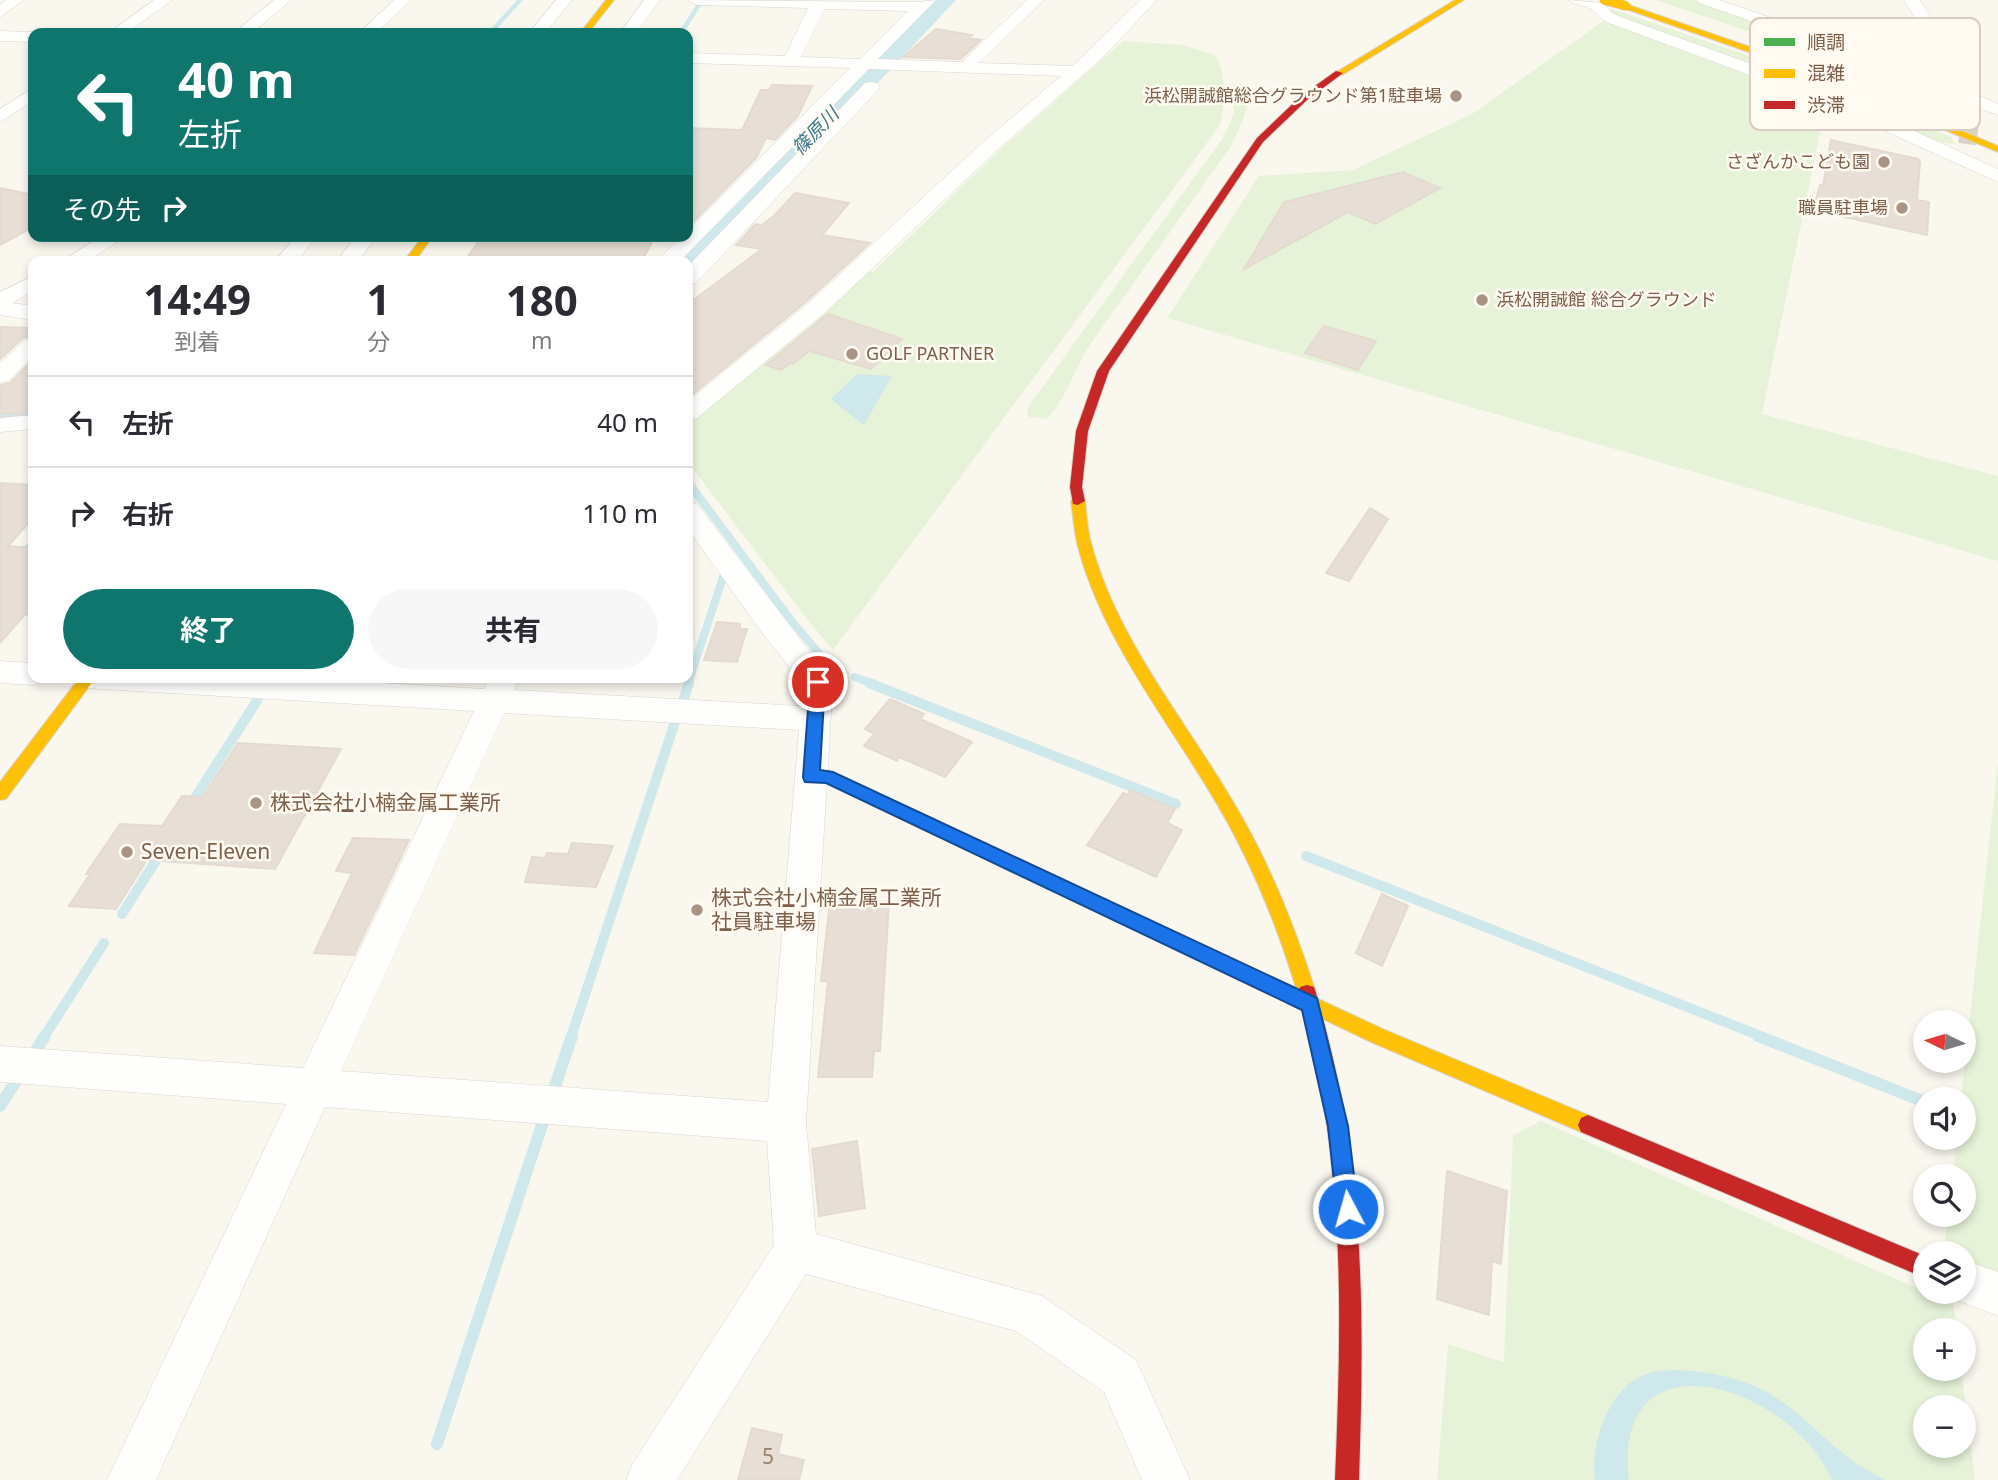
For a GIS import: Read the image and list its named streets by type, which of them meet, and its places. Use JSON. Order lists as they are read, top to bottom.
{
  "water": ["篠原川"],
  "places": [
    "浜松開誠館総合グラウンド第1駐車場",
    "さざんかこども園",
    "職員駐車場",
    "浜松開誠館 総合グラウンド",
    "GOLF PARTNER",
    "株式会社小楠金属工業所",
    "Seven-Eleven",
    "株式会社小楠金属工業所 社員駐車場"
  ],
  "house_numbers": ["5"],
  "legend": ["順調", "混雑", "渋滞"],
  "north": "left",
  "page": {
    "turn": ["40 m", "左折"],
    "then": "その先",
    "eta": [
      "14:49",
      "到着",
      "1",
      "分",
      "180",
      "m"
    ],
    "list": [
      {
        "name": "左折",
        "value": "40 m"
      },
      {
        "name": "右折",
        "value": "110 m"
      }
    ],
    "buttons": ["終了", "共有"],
    "map_buttons": ["+", "−"]
  }
}
